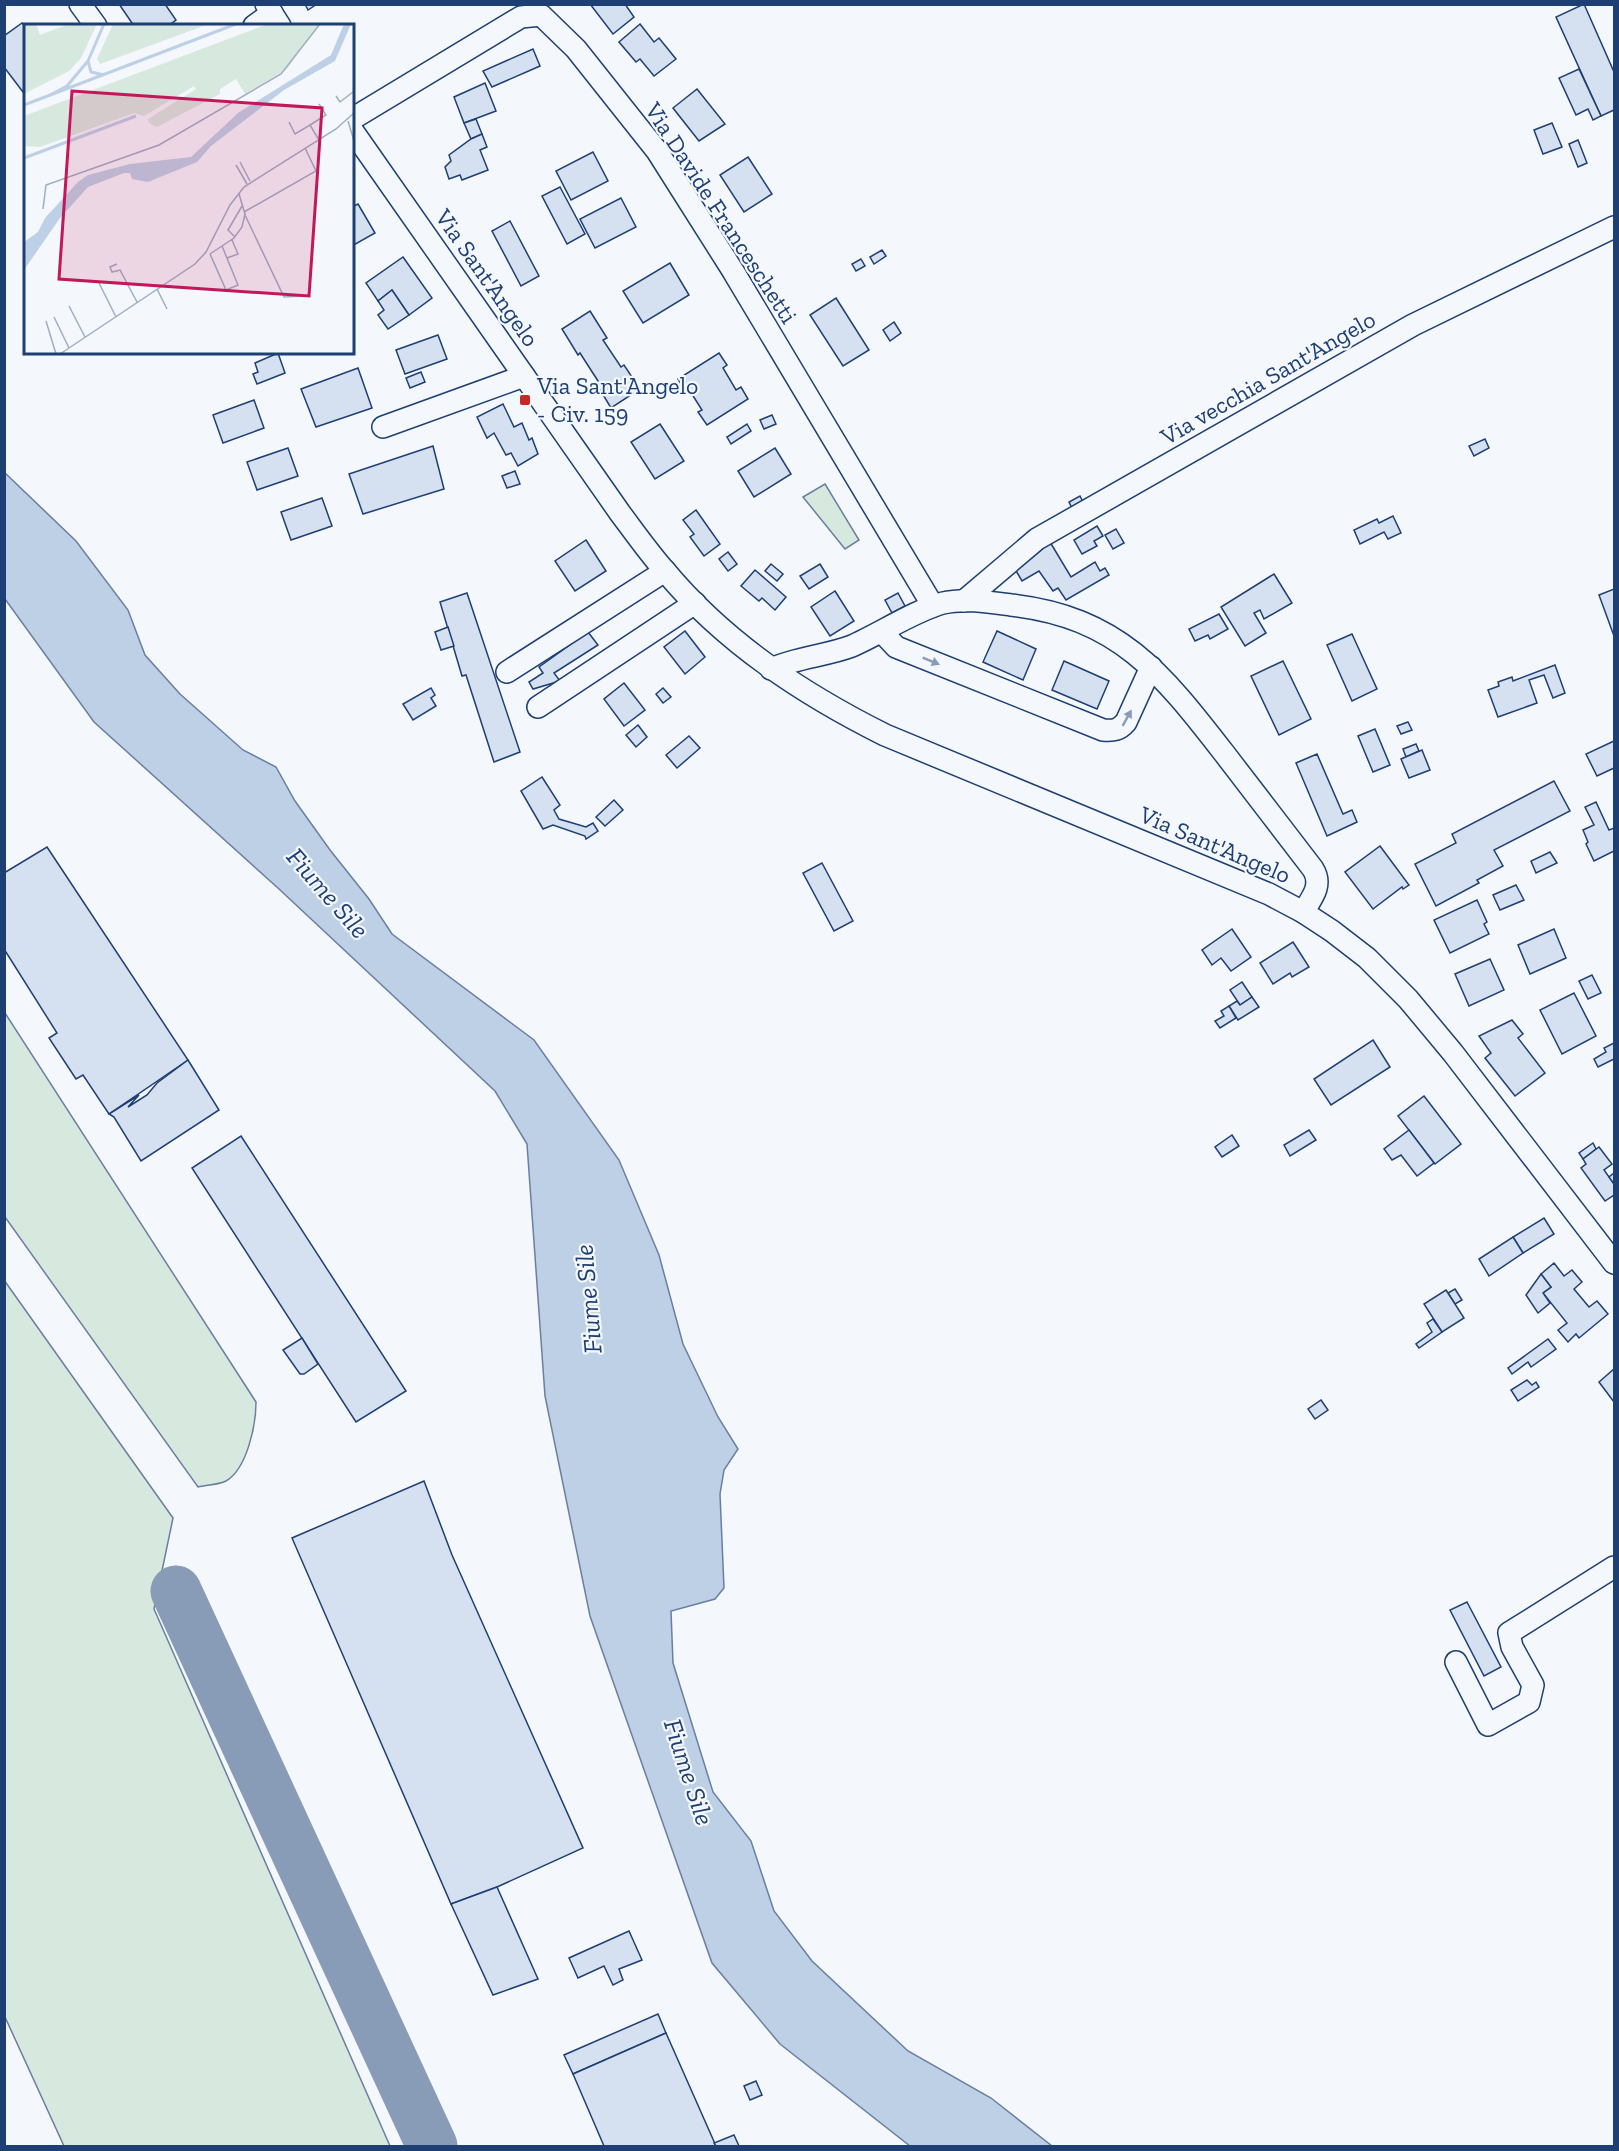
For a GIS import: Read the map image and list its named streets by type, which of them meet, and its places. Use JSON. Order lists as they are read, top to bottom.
{
  "streets": {
    "street": ["Via Davide Franceschetti", "Via Sant'Angelo", "Via vecchia Sant'Angelo"]
  },
  "water": ["Fiume Sile"],
  "places": {
    "transit": ["Via Sant'Angelo - Civ. 159"]
  }
}
